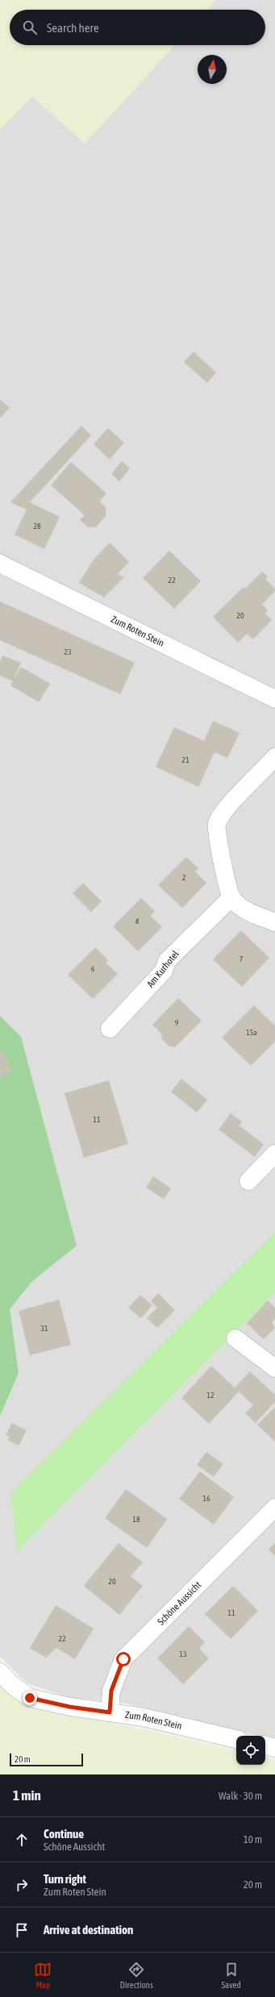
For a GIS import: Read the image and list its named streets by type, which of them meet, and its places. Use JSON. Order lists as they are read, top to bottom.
{
  "streets": {
    "street": ["Zum Roten Stein", "Am Kurhotel", "Schöne Aussicht"]
  },
  "crossings": [
    ["Zum Roten Stein", "Schöne Aussicht"]
  ],
  "house_numbers": [
    "28",
    "22",
    "20",
    "23",
    "21",
    "2",
    "4",
    "7",
    "6",
    "9",
    "15a",
    "11",
    "31",
    "12",
    "16",
    "18",
    "20",
    "11",
    "22",
    "13"
  ],
  "scale_bar": "20 m",
  "north": "top",
  "page": {
    "search": "Search here",
    "scale": "20 m",
    "heading": ["1 min", "Walk · 30 m"],
    "list": [
      ["Continue", "Schöne Aussicht", "10 m"],
      ["Turn right", "Zum Roten Stein", "20 m"],
      "Arrive at destination"
    ],
    "nav": ["Map", "Directions", "Saved"]
  }
}
